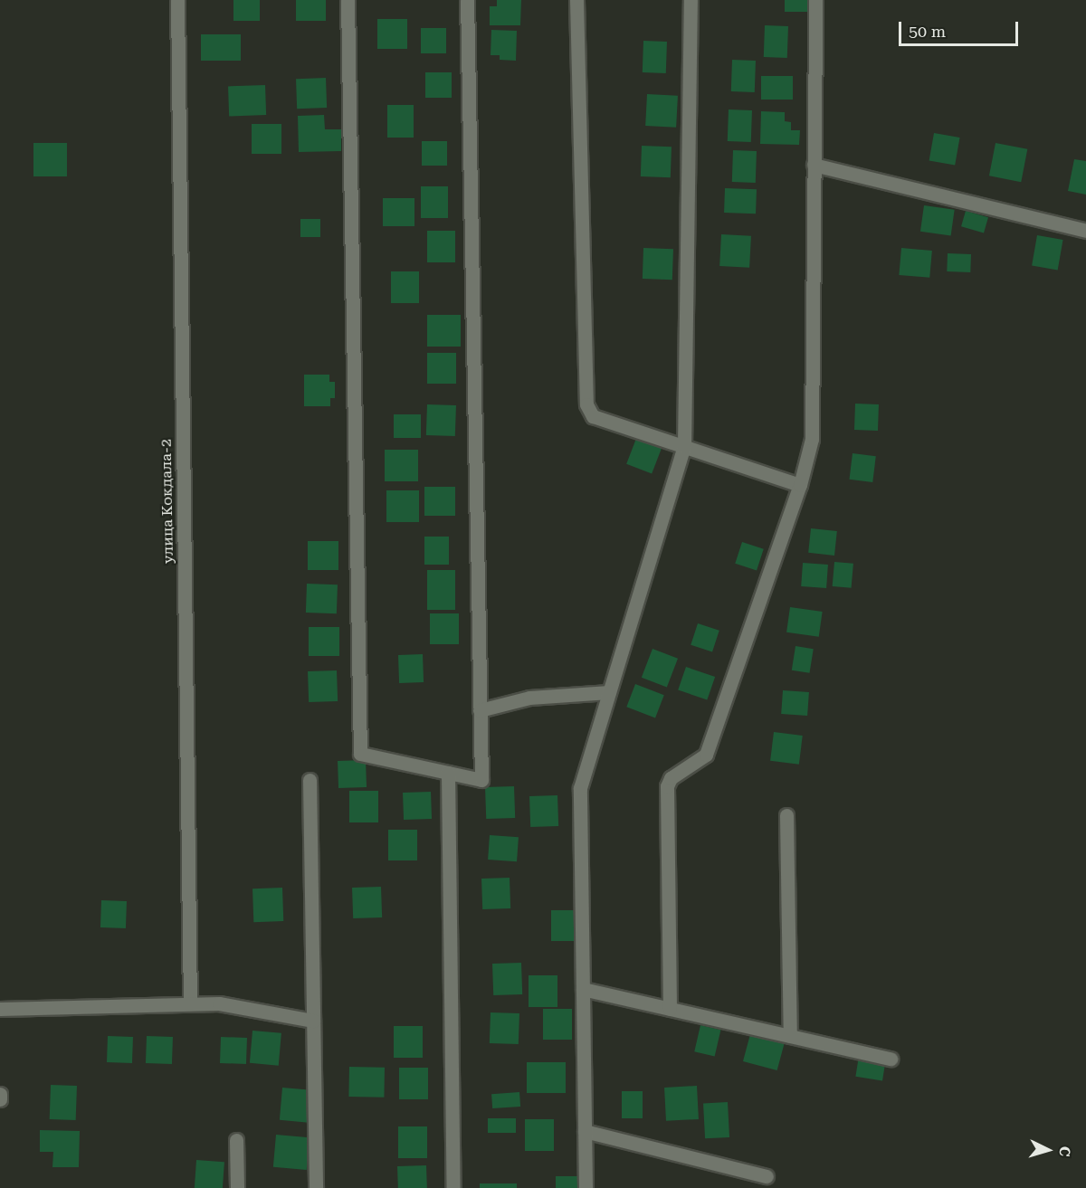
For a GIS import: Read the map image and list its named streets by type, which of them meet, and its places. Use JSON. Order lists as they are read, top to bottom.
{
  "streets": {
    "street": ["улица Кокдала-2"]
  },
  "scale_bar": "50 m",
  "north": "right"
}
